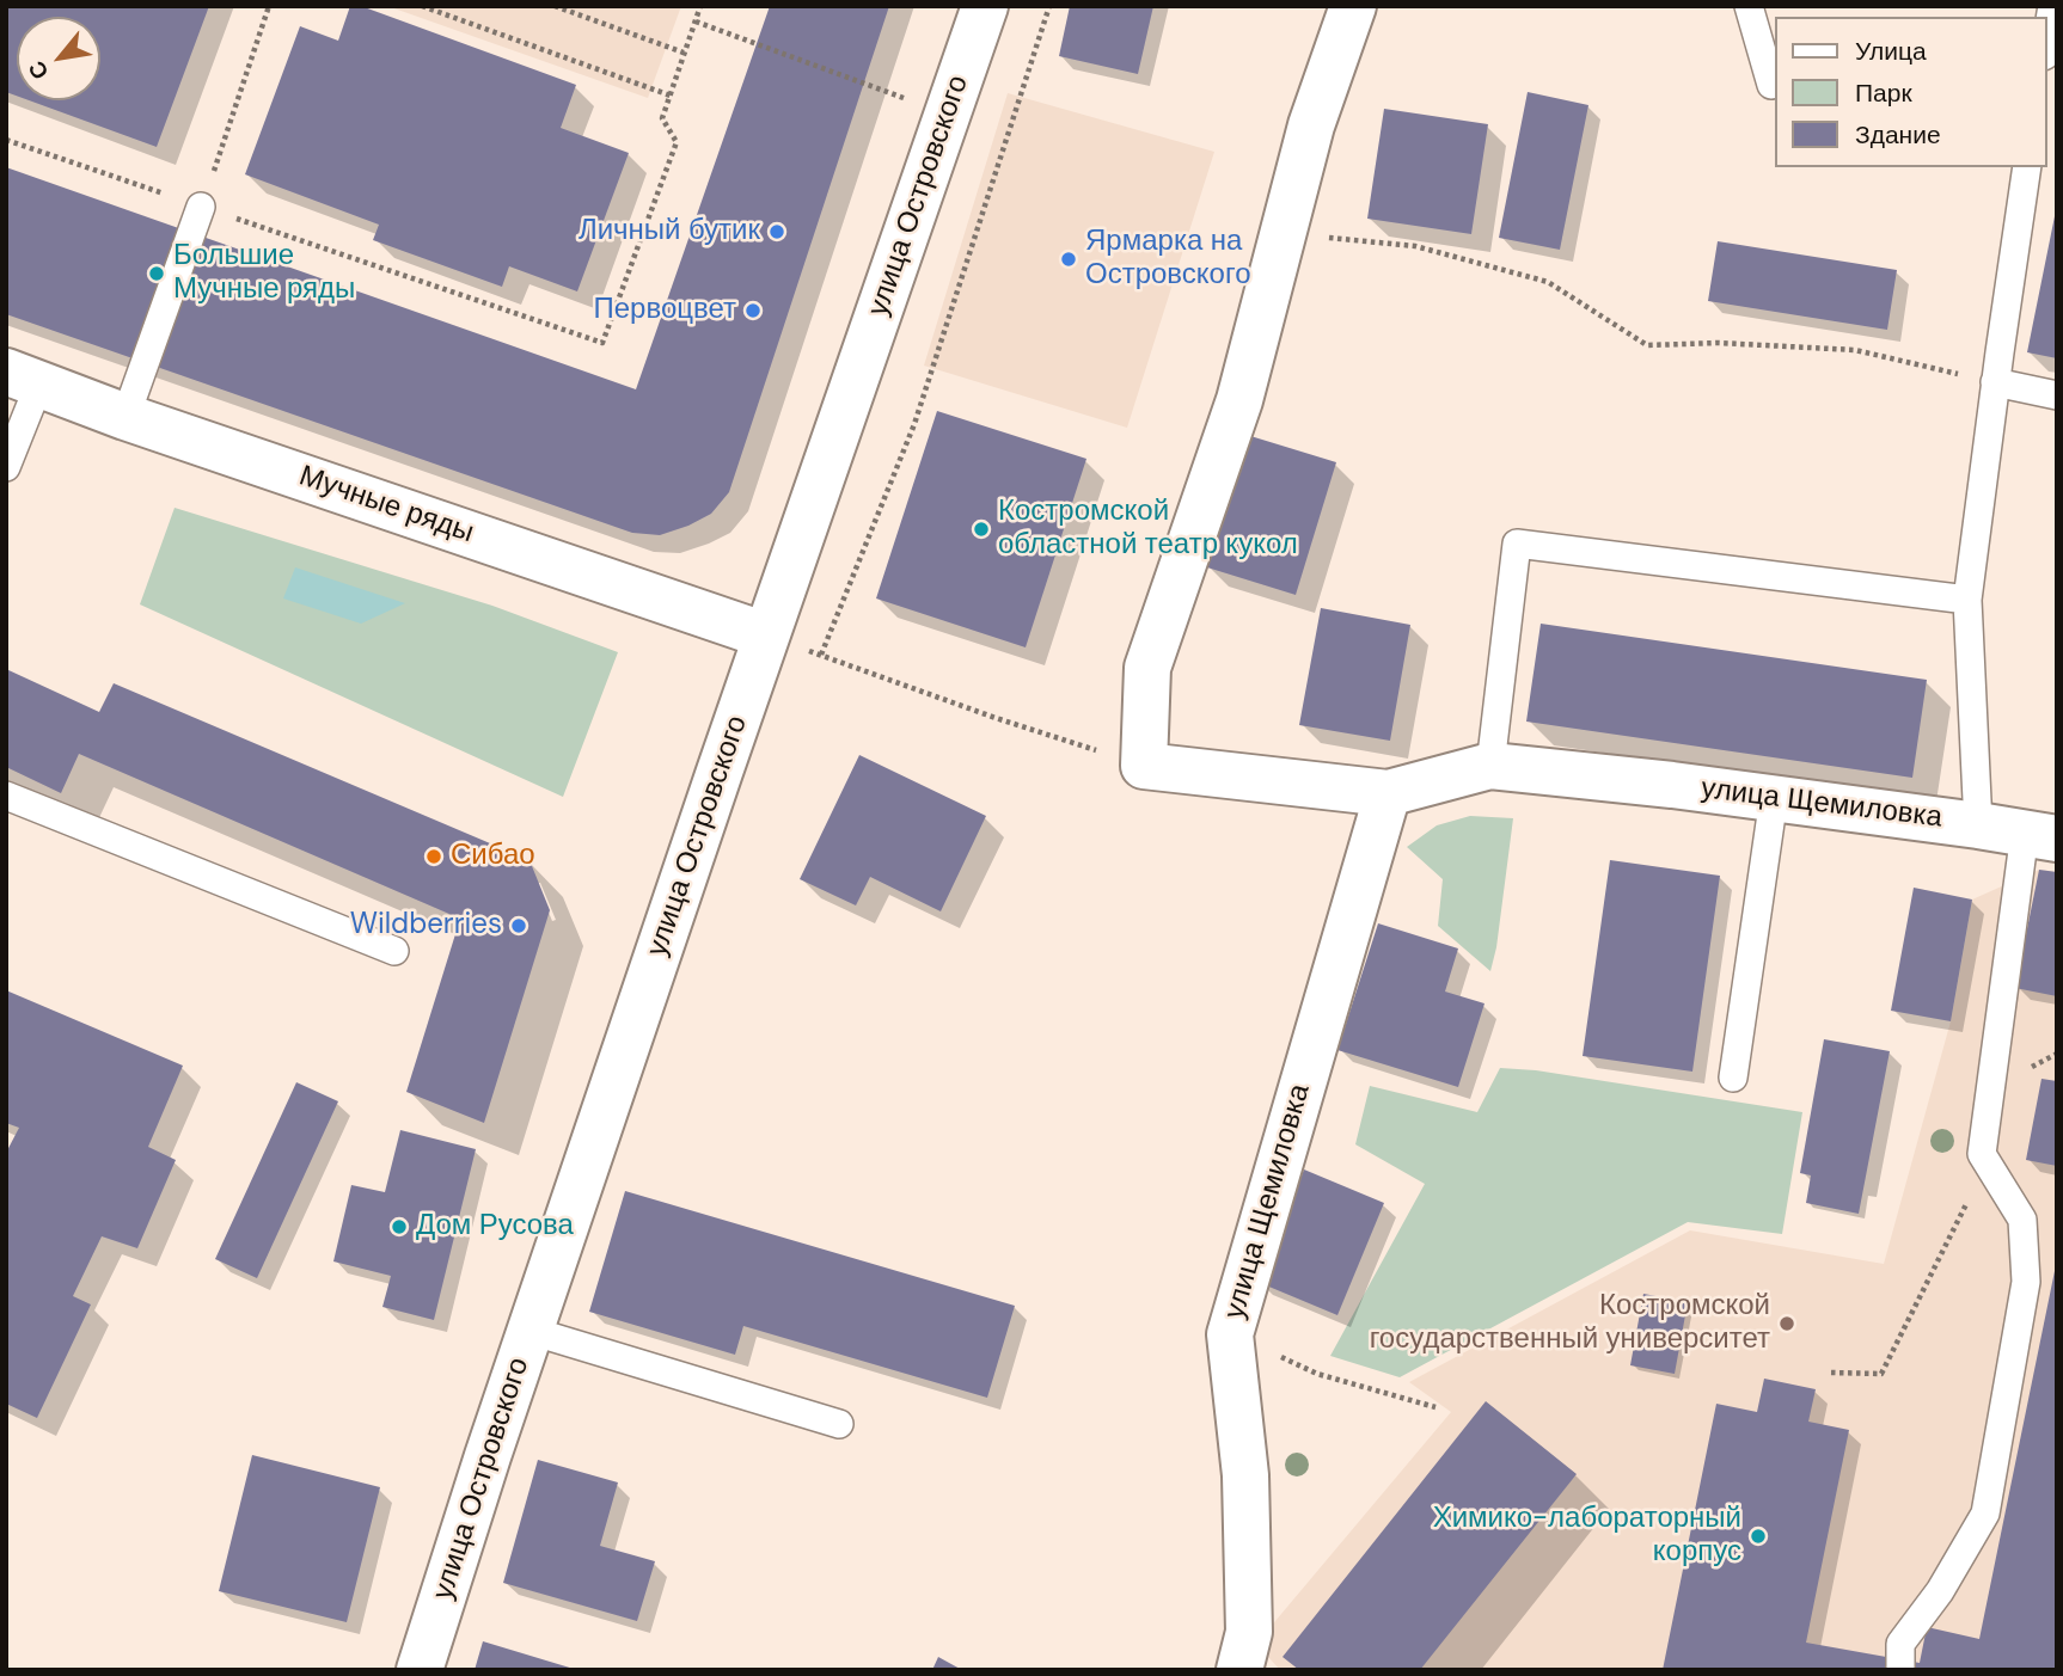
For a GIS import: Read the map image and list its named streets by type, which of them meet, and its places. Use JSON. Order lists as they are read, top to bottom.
{
  "streets": {
    "street": ["улица Островского", "Мучные ряды", "улица Щемиловка"]
  },
  "crossings": [
    ["улица Островского", "Мучные ряды"]
  ],
  "places": [
    "Личный бутик",
    "Ярмарка на Островского",
    "Большие Мучные ряды",
    "Первоцвет",
    "Костромской областной театр кукол",
    "Сибао",
    "Wildberries",
    "Дом Русова",
    "Костромской государственный университет",
    "Химико-лабораторный корпус"
  ],
  "legend": ["Улица", "Парк", "Здание"],
  "north": "bottom left"
}
